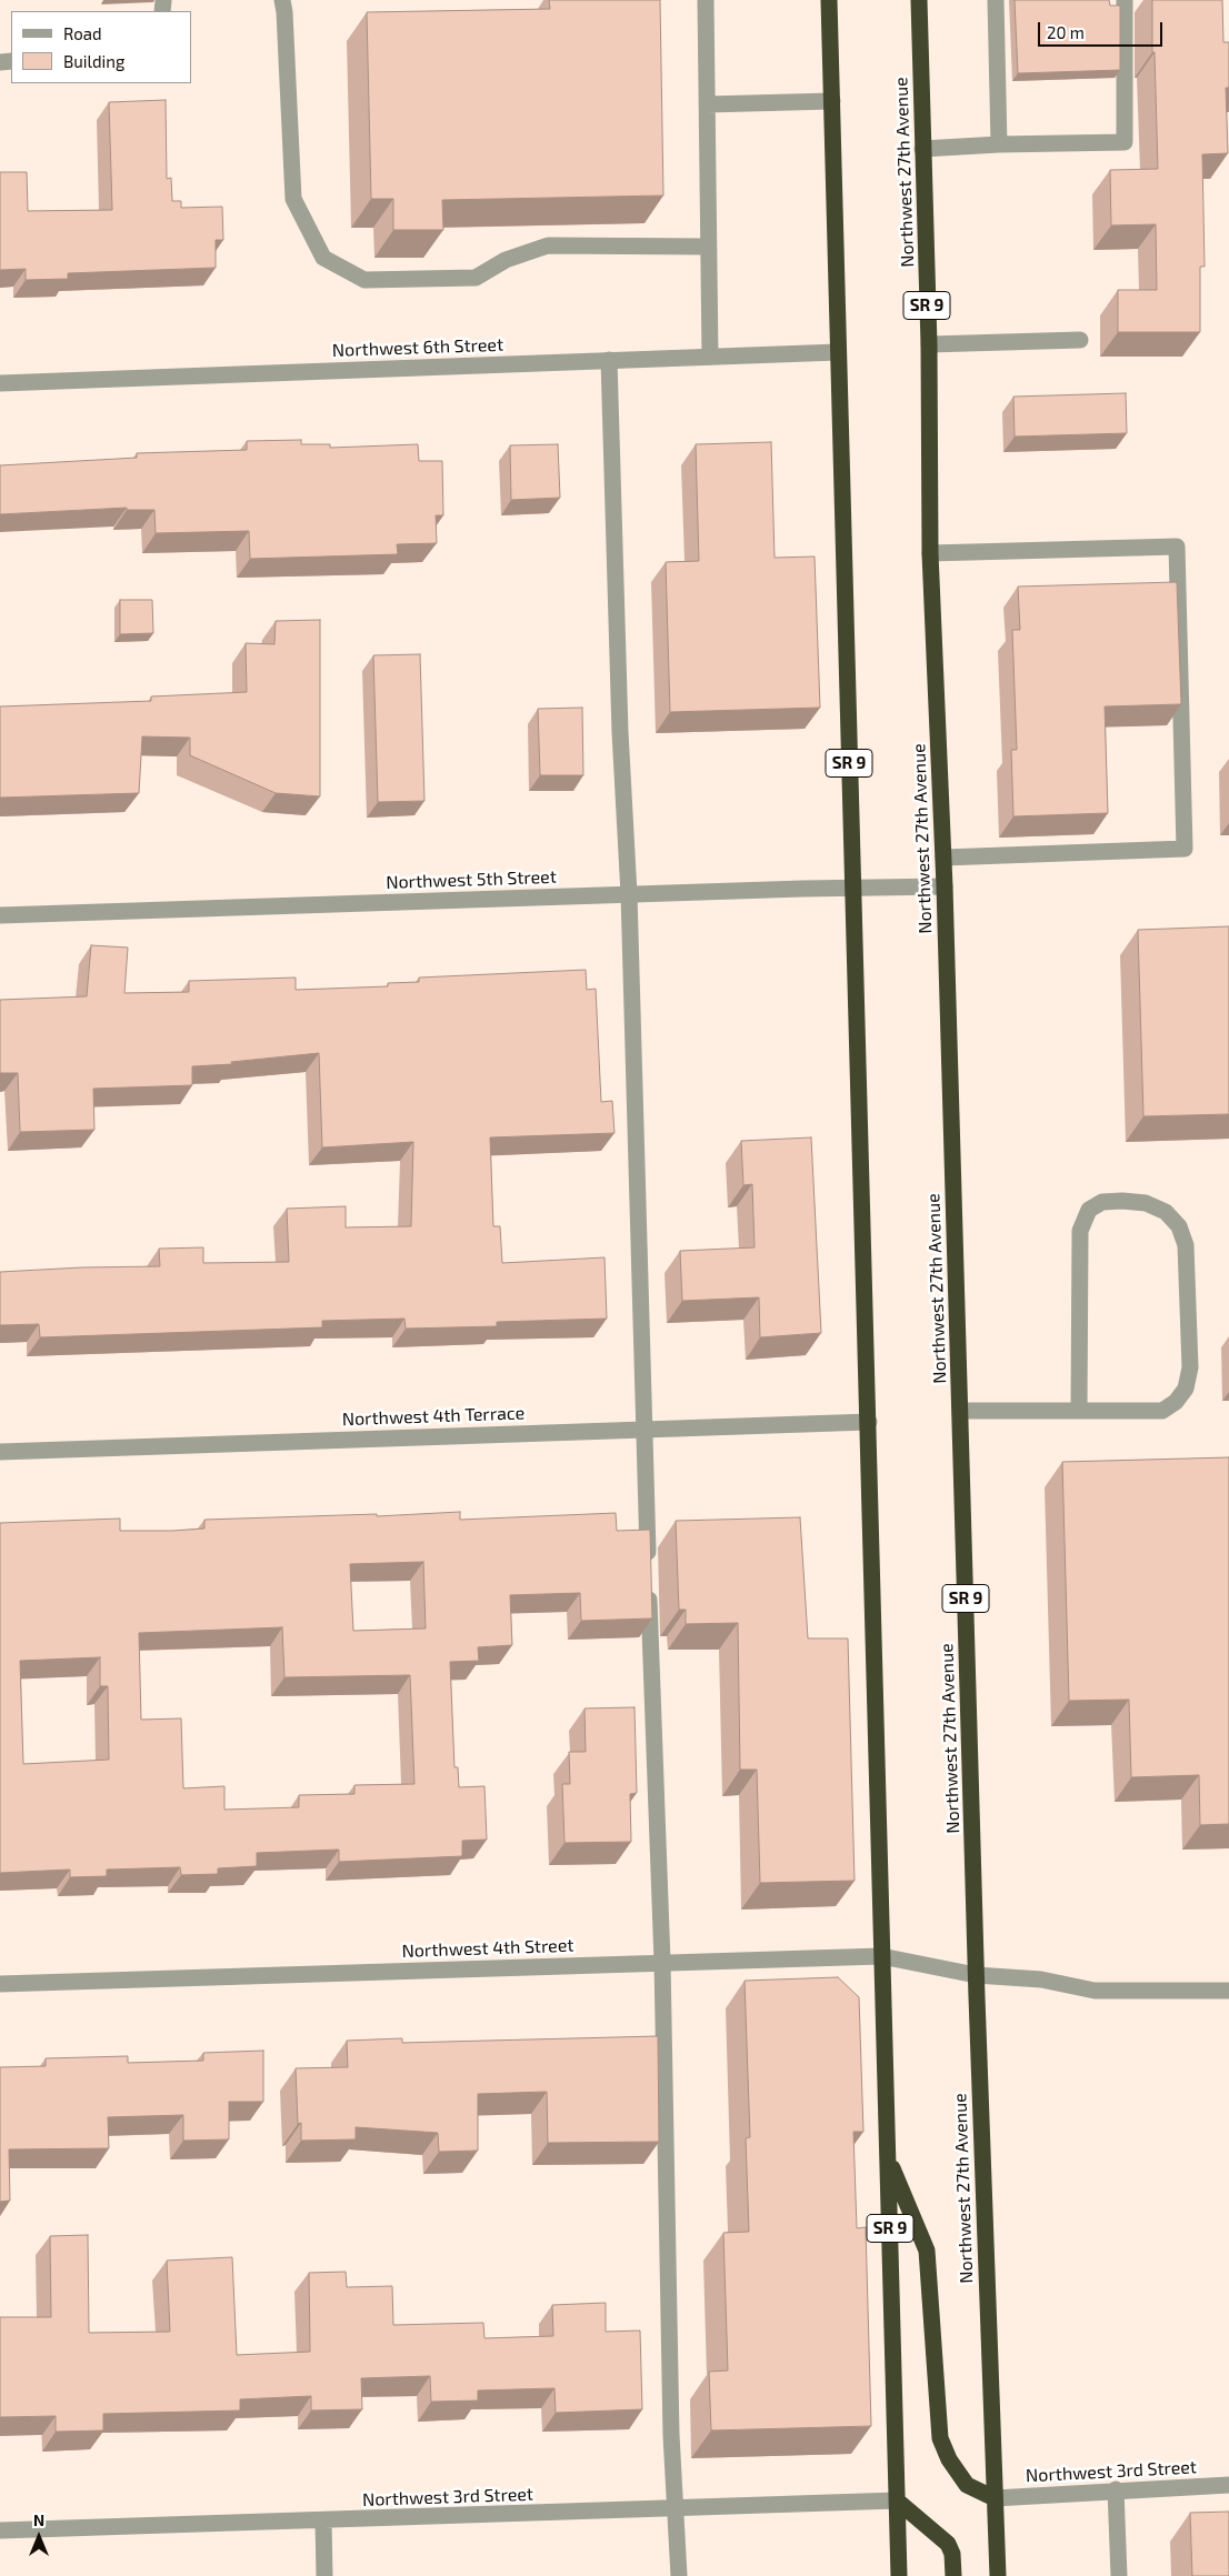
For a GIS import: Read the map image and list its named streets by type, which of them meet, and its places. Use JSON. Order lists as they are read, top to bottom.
{
  "streets": {
    "highway": ["Northwest 27th Avenue", "SR 9"],
    "street": [
      "Northwest 6th Street",
      "Northwest 5th Street",
      "Northwest 4th Terrace",
      "Northwest 4th Street",
      "Northwest 3rd Street"
    ]
  },
  "crossings": [
    ["Northwest 27th Avenue", "Northwest 5th Street"],
    ["Northwest 27th Avenue", "Northwest 4th Street"],
    ["Northwest 27th Avenue", "Northwest 3rd Street"],
    ["SR 9", "Northwest 6th Street"],
    ["SR 9", "Northwest 5th Street"],
    ["SR 9", "Northwest 4th Terrace"],
    ["SR 9", "Northwest 4th Street"],
    ["SR 9", "Northwest 3rd Street"]
  ],
  "legend": ["Road", "Building"],
  "scale_bar": "20 m",
  "north": "top"
}
